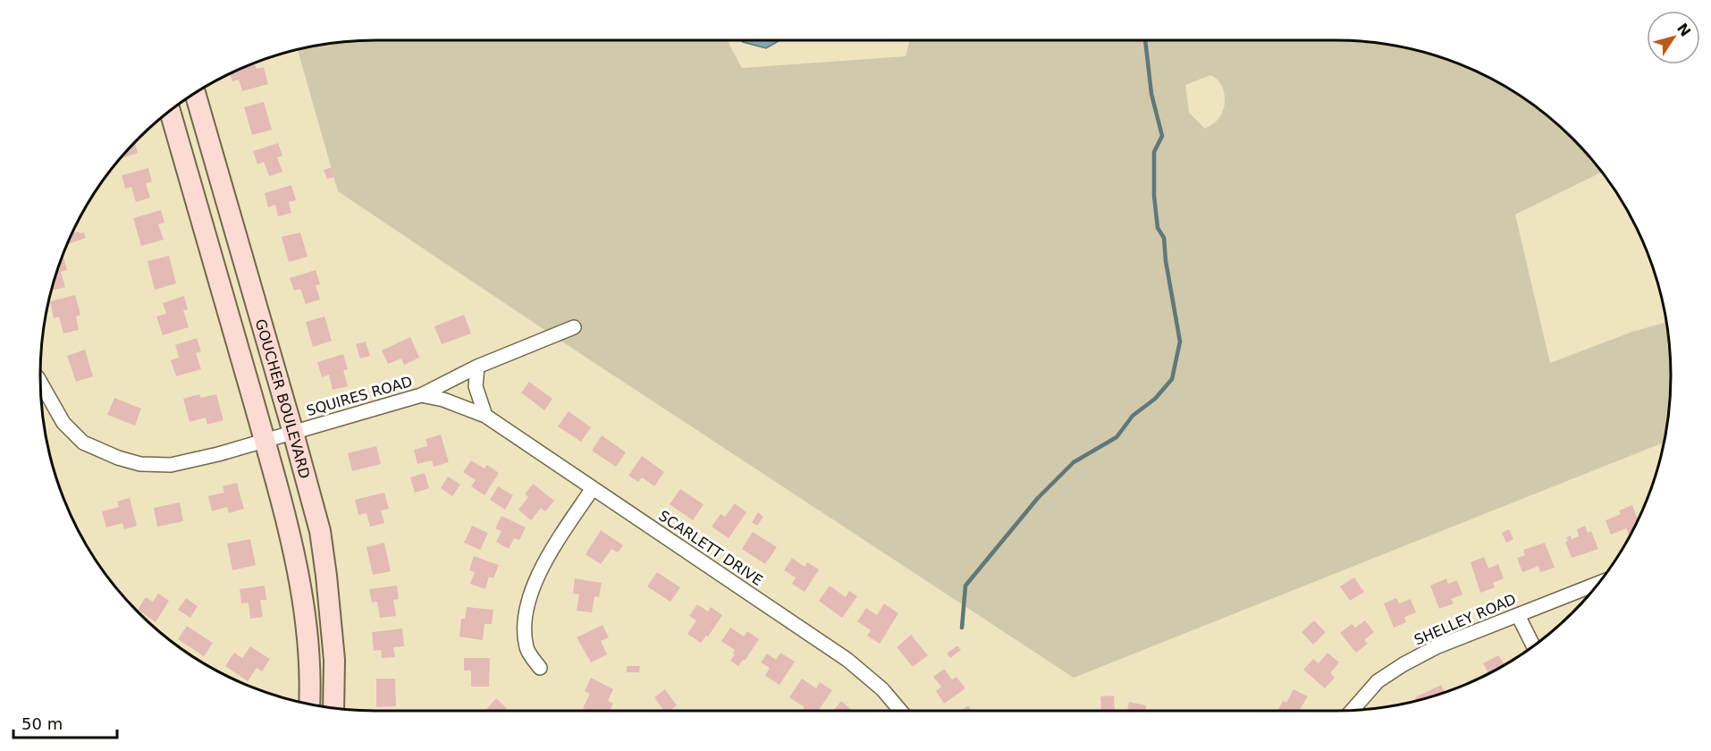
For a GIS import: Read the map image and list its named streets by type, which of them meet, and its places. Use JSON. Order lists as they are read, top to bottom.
{
  "streets": {
    "main road": ["GOUCHER BOULEVARD"],
    "street": ["SQUIRES ROAD", "SCARLETT DRIVE", "SHELLEY ROAD"]
  },
  "crossings": [
    ["SQUIRES ROAD", "GOUCHER BOULEVARD"],
    ["SQUIRES ROAD", "SCARLETT DRIVE"]
  ],
  "scale_bar": "50 m",
  "north": "top right"
}
